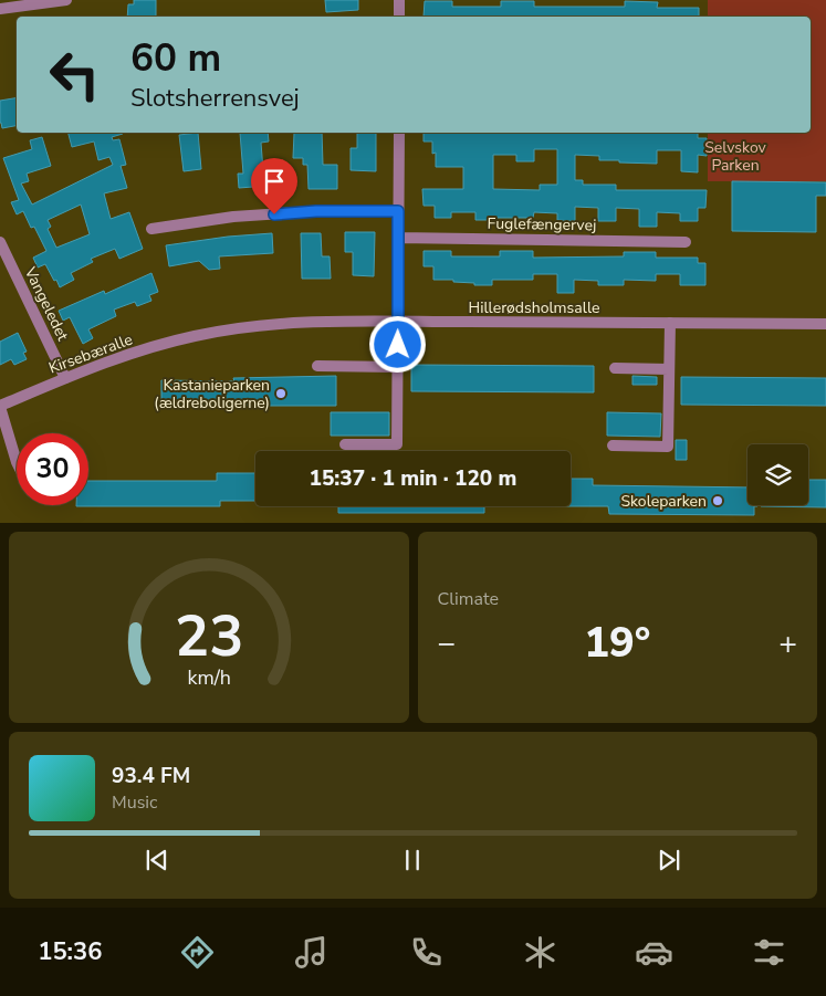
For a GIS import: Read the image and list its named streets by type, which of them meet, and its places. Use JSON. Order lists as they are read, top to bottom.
{
  "streets": {
    "street": [
      "Fuglefængervej",
      "Vangeledet",
      "Hillerødsholmsalle",
      "Kirsebæralle"
    ]
  },
  "crossings": [
    ["Vangeledet", "Kirsebæralle"],
    ["Hillerødsholmsalle", "Kirsebæralle"]
  ],
  "parks": ["Selvskov Parken"],
  "places": ["Kastanieparken (ældreboligerne)", "Skoleparken"],
  "page": {
    "turn": ["60 m", "Slotsherrensvej"],
    "limit": "30",
    "trip": "15:37 · 1 min · 120 m",
    "tile": "Climate",
    "heat": ["−", "19°", "+"],
    "song": ["93.4 FM", "Music"],
    "tabs": "15:36",
    "gauge": ["23", "km/h"]
  }
}
